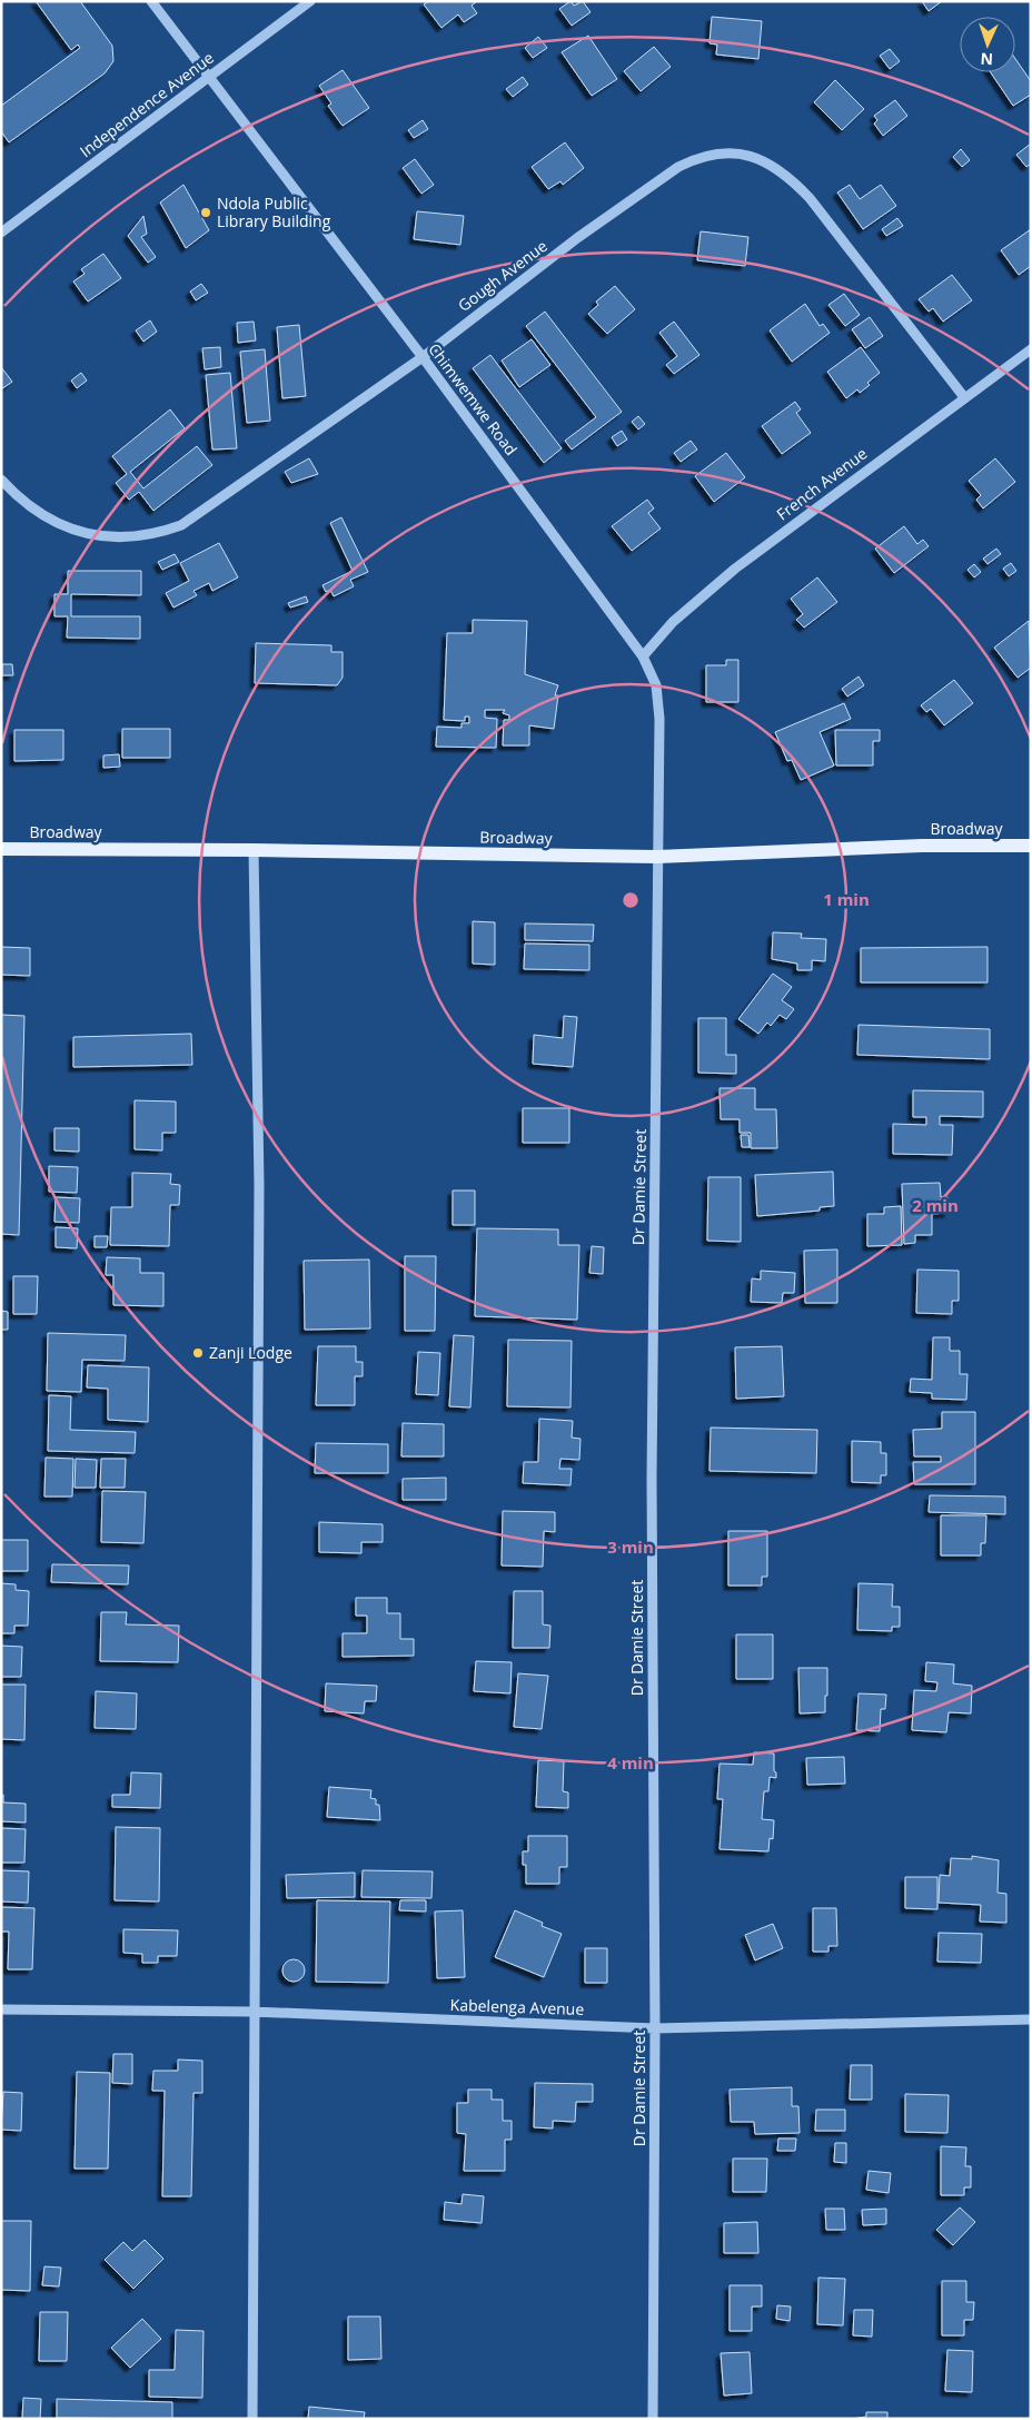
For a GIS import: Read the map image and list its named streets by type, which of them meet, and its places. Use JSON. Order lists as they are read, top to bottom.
{
  "streets": {
    "main road": ["Broadway"],
    "street": [
      "Independence Avenue",
      "Gough Avenue",
      "Chimwemwe Road",
      "French Avenue",
      "Dr Damie Street",
      "Kabelenga Avenue"
    ]
  },
  "crossings": [
    ["Independence Avenue", "Chimwemwe Road"],
    ["Gough Avenue", "Chimwemwe Road"],
    ["Gough Avenue", "French Avenue"],
    ["Chimwemwe Road", "French Avenue"],
    ["Chimwemwe Road", "Broadway"],
    ["Chimwemwe Road", "Dr Damie Street"],
    ["Broadway", "Dr Damie Street"],
    ["Dr Damie Street", "Kabelenga Avenue"]
  ],
  "places": ["Ndola Public Library Building", "Zanji Lodge"],
  "north": "bottom",
  "rings": [
    "1 min",
    "2 min",
    "3 min",
    "4 min"
  ]
}
